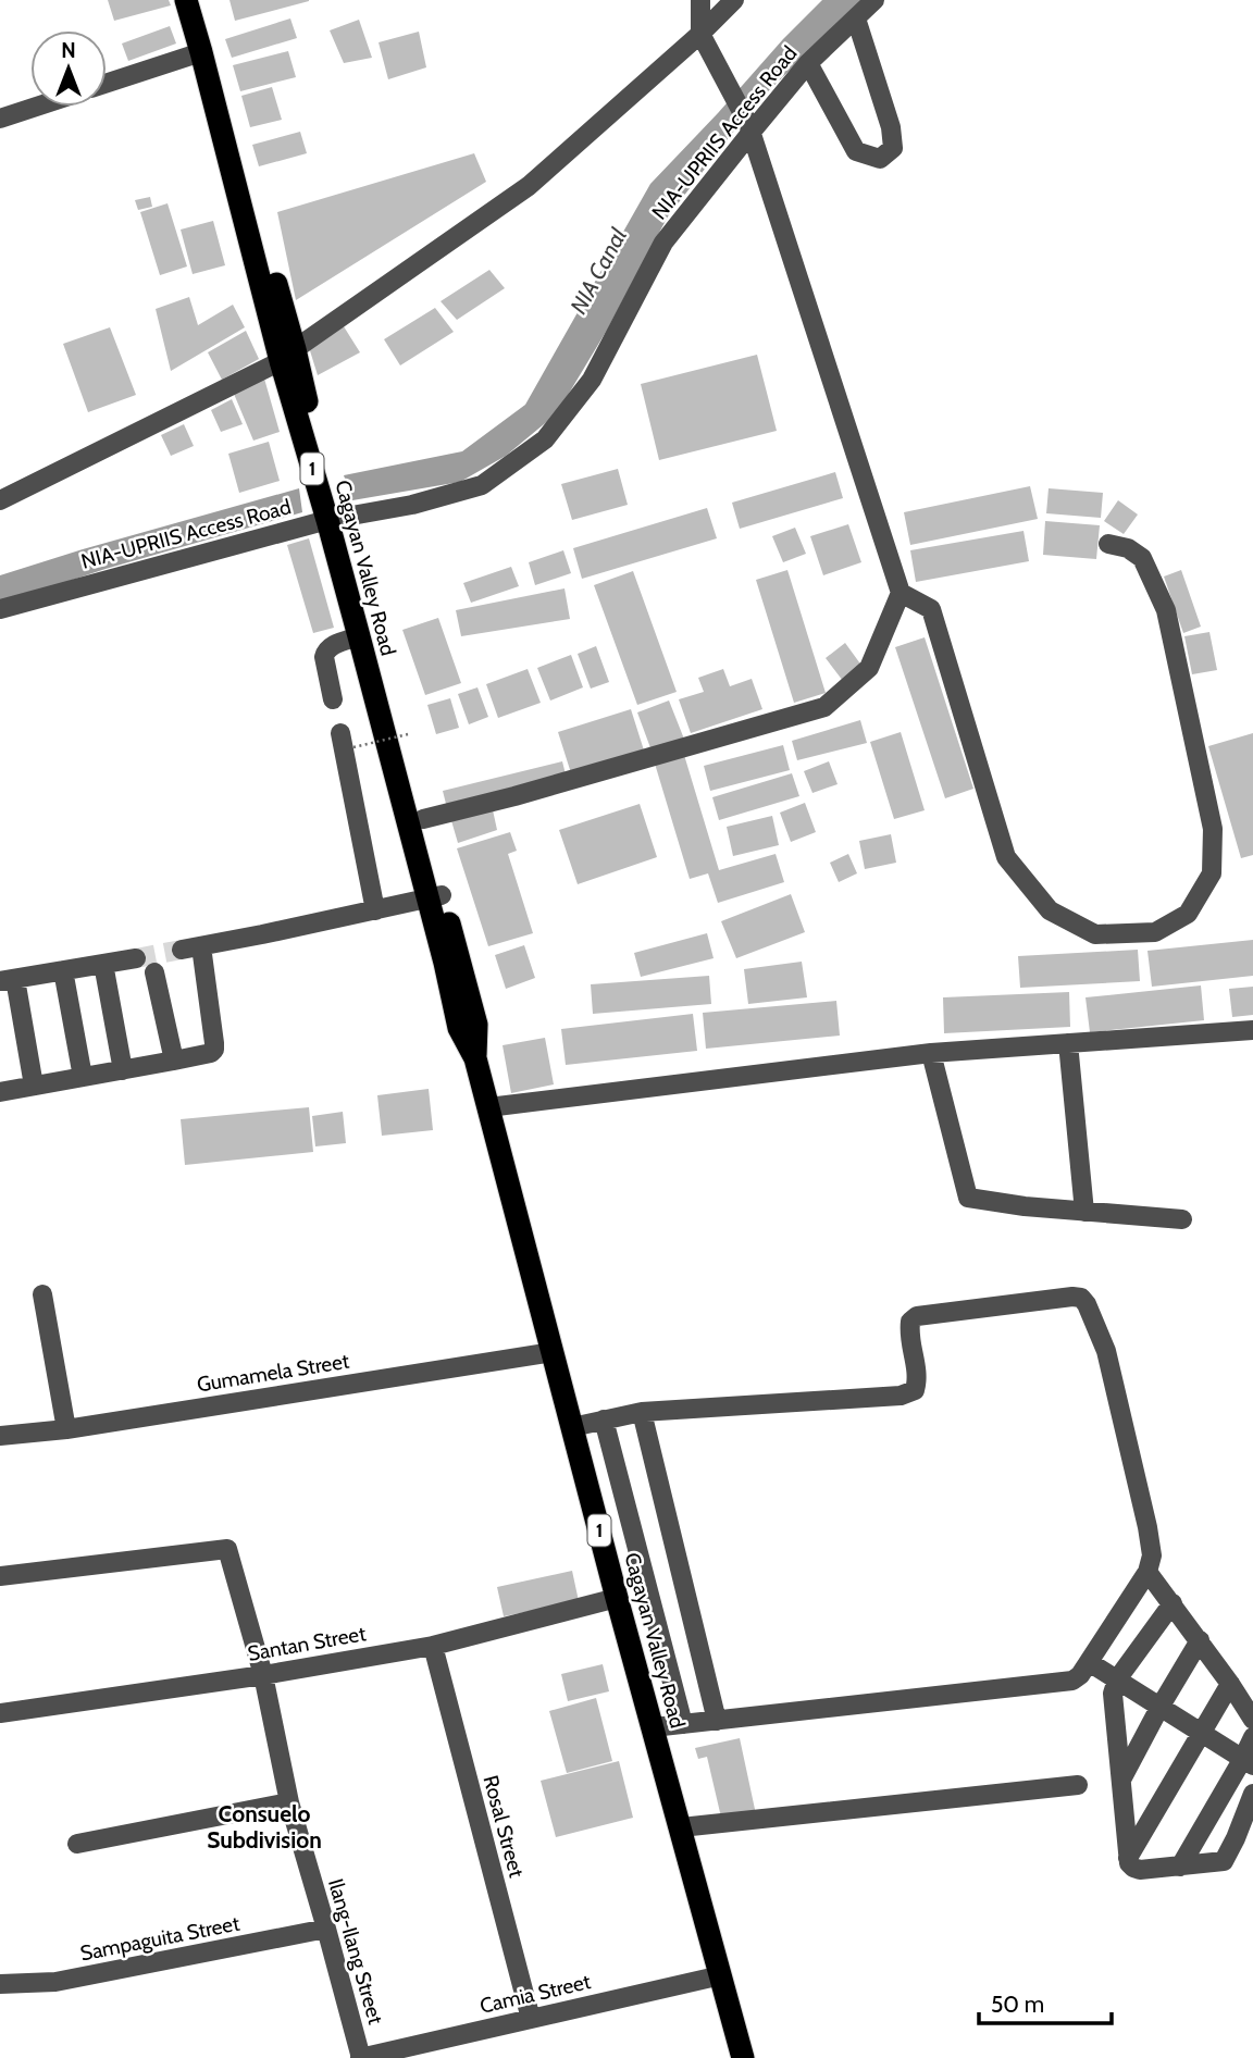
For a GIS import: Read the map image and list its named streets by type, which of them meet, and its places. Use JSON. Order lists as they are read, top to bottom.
{
  "streets": {
    "highway": ["1", "Cagayan Valley Road"],
    "street": [
      "NIA-UPRIIS Access Road",
      "Gumamela Street",
      "Santan Street",
      "Rosal Street",
      "Sampaguita Street",
      "Ilang-Ilang Street",
      "Camia Street"
    ]
  },
  "crossings": [
    ["NIA-UPRIIS Access Road", "Cagayan Valley Road"],
    ["Cagayan Valley Road", "Gumamela Street"],
    ["Cagayan Valley Road", "Santan Street"],
    ["Cagayan Valley Road", "Camia Street"],
    ["Santan Street", "Rosal Street"],
    ["Santan Street", "Ilang-Ilang Street"],
    ["Rosal Street", "Camia Street"],
    ["Sampaguita Street", "Ilang-Ilang Street"],
    ["Ilang-Ilang Street", "Camia Street"]
  ],
  "districts": ["Consuelo Subdivision"],
  "water": ["NIA Canal"],
  "scale_bar": "50 m",
  "north": "top"
}
